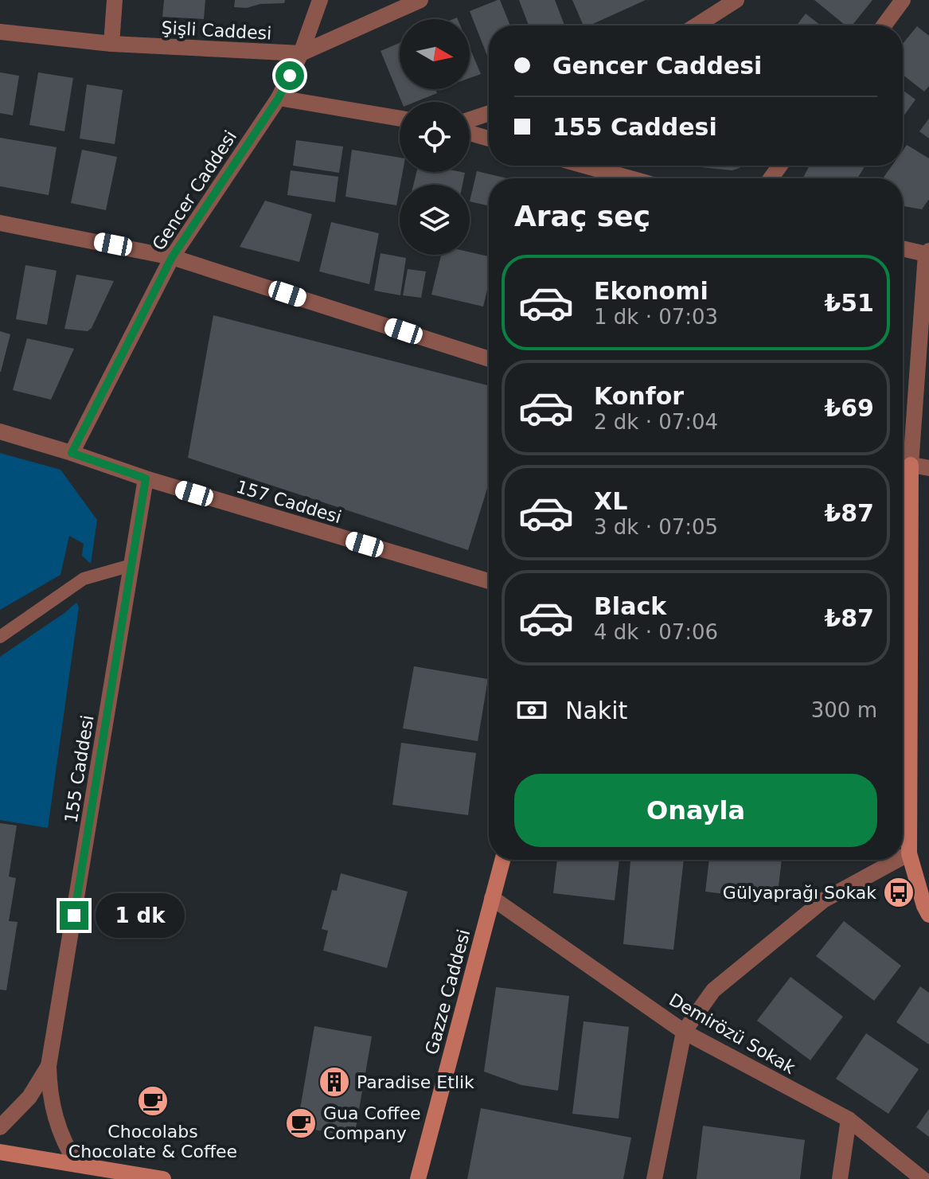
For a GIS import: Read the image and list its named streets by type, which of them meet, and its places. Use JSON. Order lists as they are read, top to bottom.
{
  "streets": {
    "main road": ["Gazze Caddesi"],
    "street": [
      "Şişli Caddesi",
      "Gencer Caddesi",
      "157 Caddesi",
      "155 Caddesi",
      "Demirözü Sokak"
    ]
  },
  "crossings": [
    ["Şişli Caddesi", "Gencer Caddesi"],
    ["Gencer Caddesi", "157 Caddesi"],
    ["157 Caddesi", "155 Caddesi"],
    ["Gazze Caddesi", "Demirözü Sokak"]
  ],
  "places": {
    "bus stop": ["Gülyaprağı Sokak"],
    "building": ["Paradise Etlik"],
    "cafe": ["Chocolabs Chocolate & Coffee", "Gua Coffee Company"]
  },
  "north": "right",
  "page": {
    "banner": ["Gencer Caddesi", "155 Caddesi"],
    "heading": "Araç seç",
    "list": [
      {
        "name": "Ekonomi",
        "note": "1 dk · 07:03",
        "value": "₺51"
      },
      {
        "name": "Konfor",
        "note": "2 dk · 07:04",
        "value": "₺69"
      },
      {
        "name": "XL",
        "note": "3 dk · 07:05",
        "value": "₺87"
      },
      {
        "name": "Black",
        "note": "4 dk · 07:06",
        "value": "₺87"
      }
    ],
    "pay": ["Nakit", "300 m"],
    "buttons": "Onayla",
    "bubble": "1 dk"
  }
}
